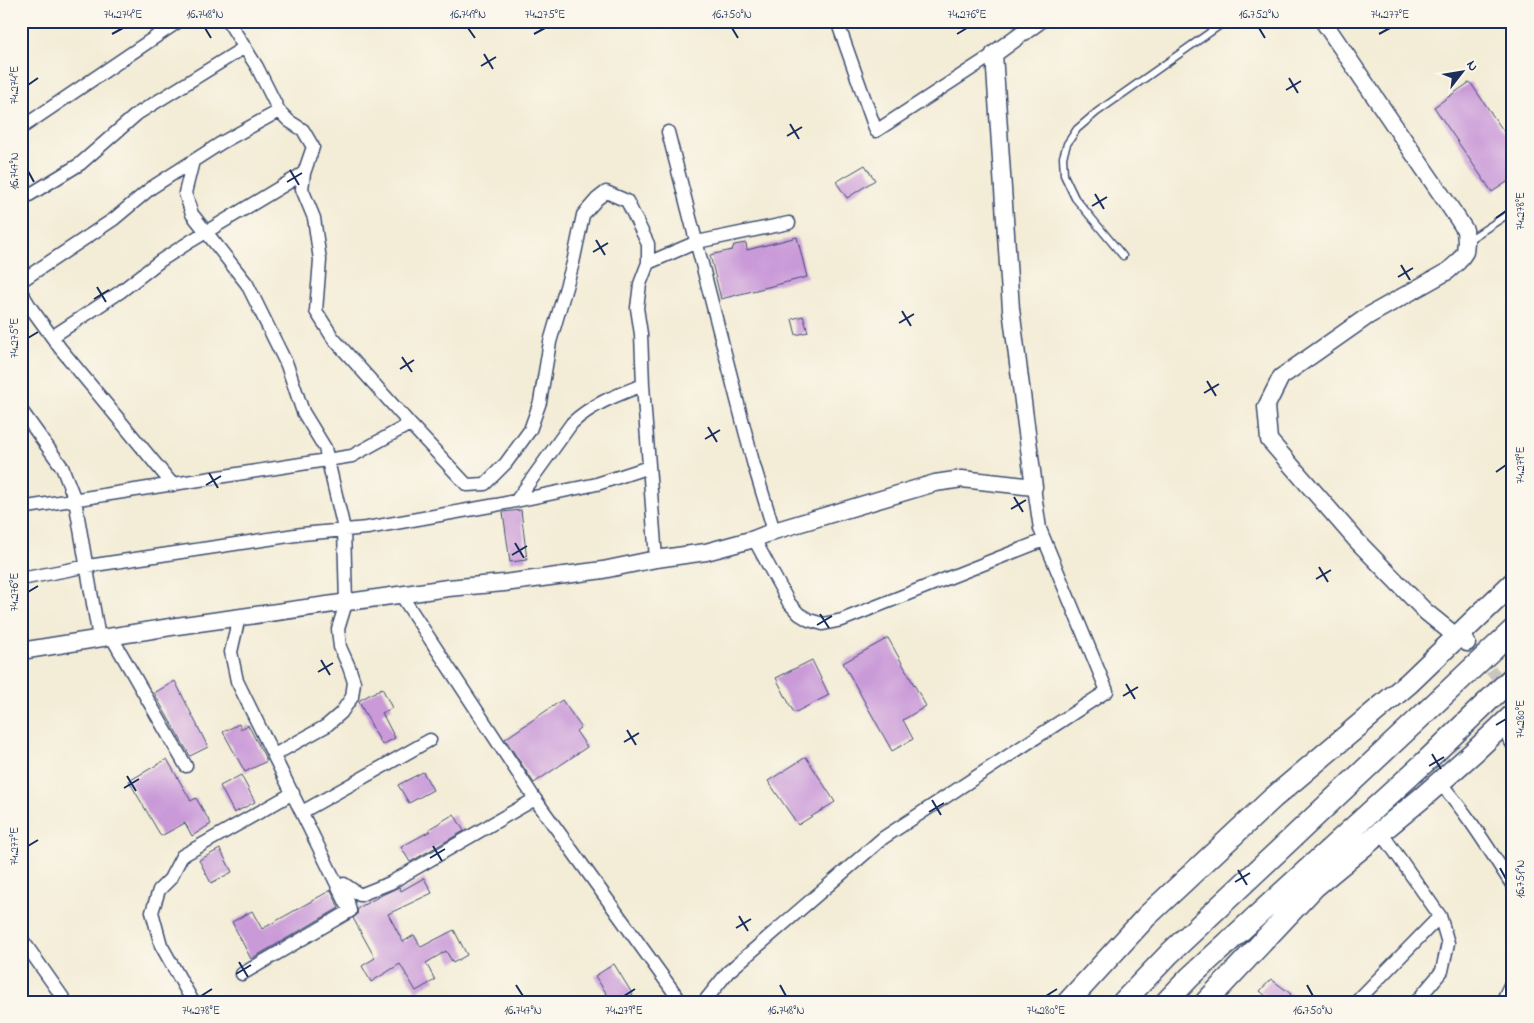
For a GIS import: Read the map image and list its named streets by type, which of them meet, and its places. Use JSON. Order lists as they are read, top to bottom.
{
  "north": "top right",
  "coordinates": [
    "74.274°E",
    "16.748°N",
    "16.749°N",
    "74.275°E",
    "16.750°N",
    "74.276°E",
    "16.752°N",
    "74.277°E",
    "16.747°N",
    "74.278°E",
    "74.279°E",
    "74.280°E",
    "16.751°N"
  ]
}
